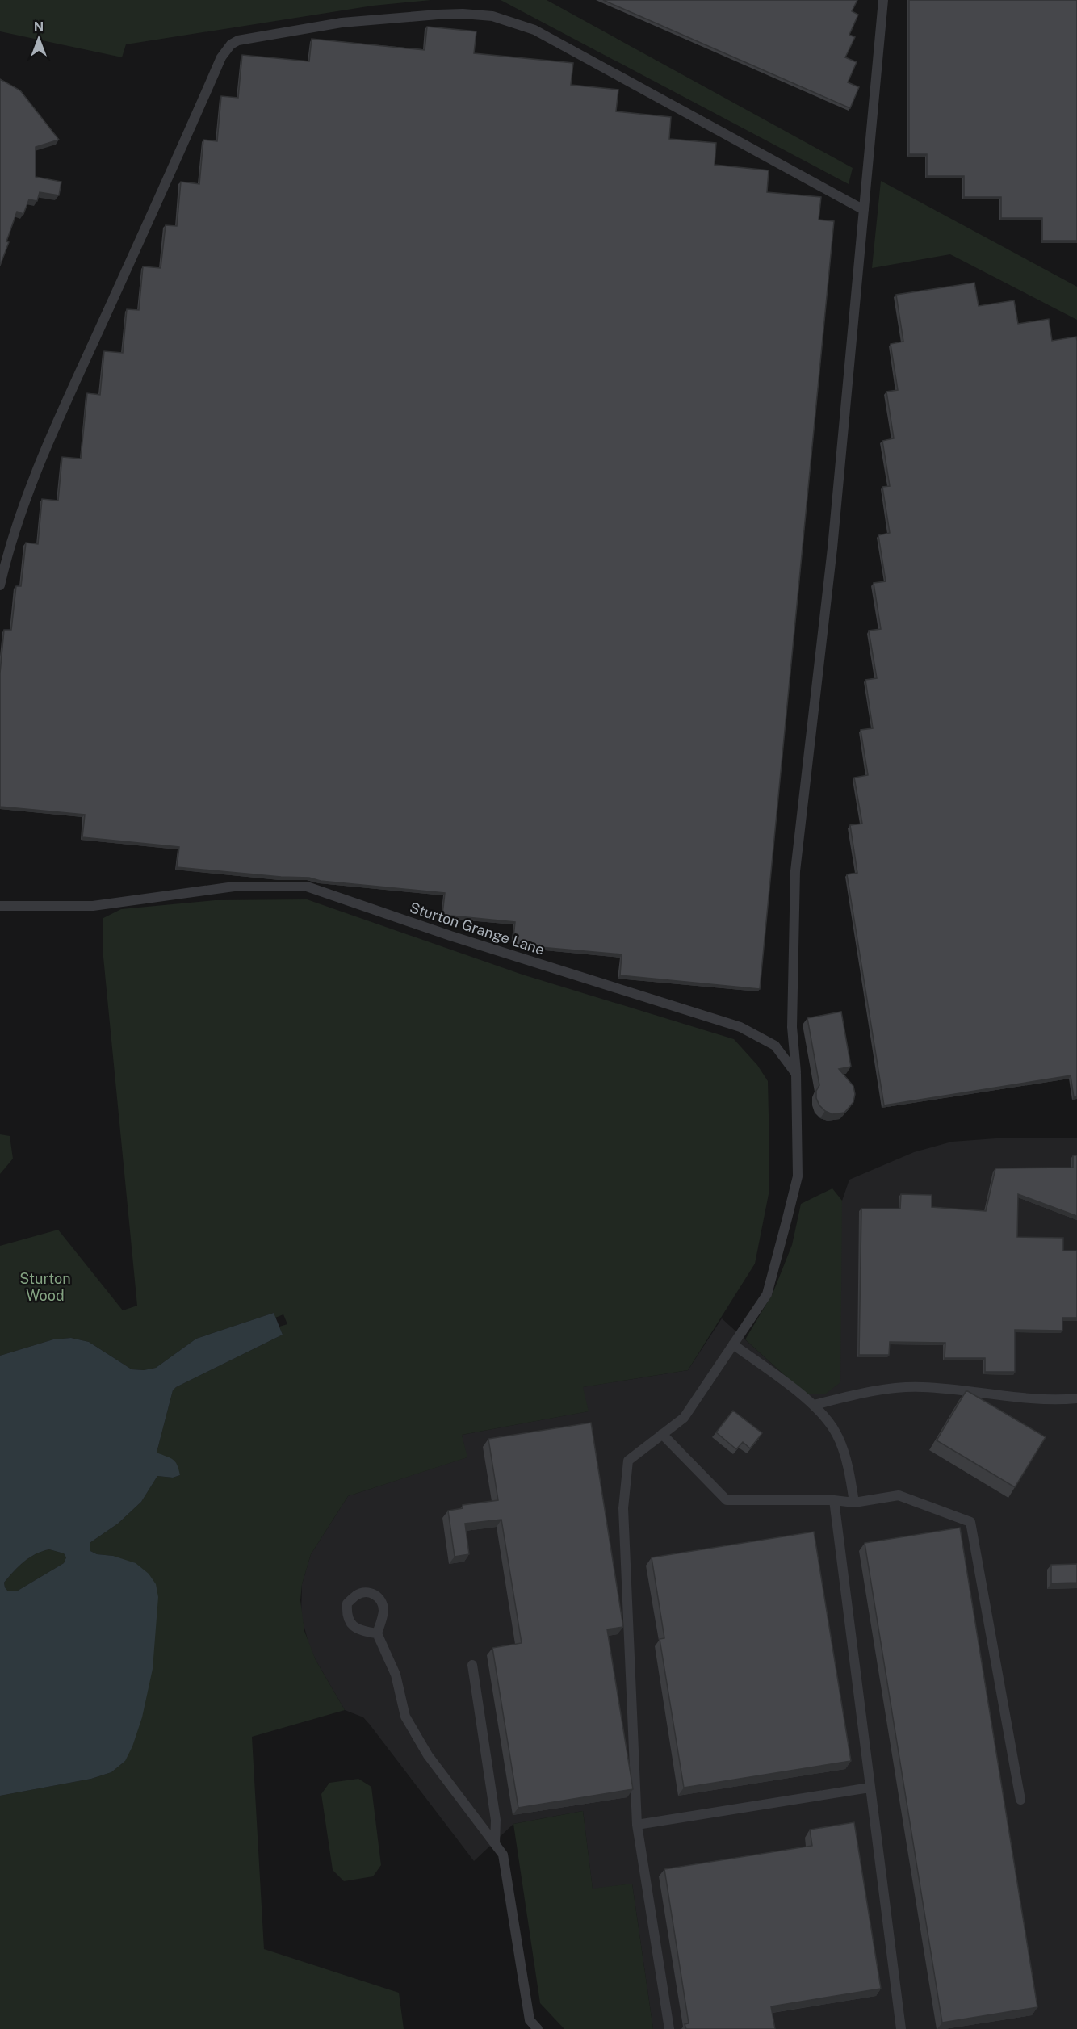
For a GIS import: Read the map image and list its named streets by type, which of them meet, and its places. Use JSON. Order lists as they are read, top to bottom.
{
  "streets": {
    "lane": ["Sturton Grange Lane"]
  },
  "parks": ["Sturton Wood"],
  "north": "top"
}
